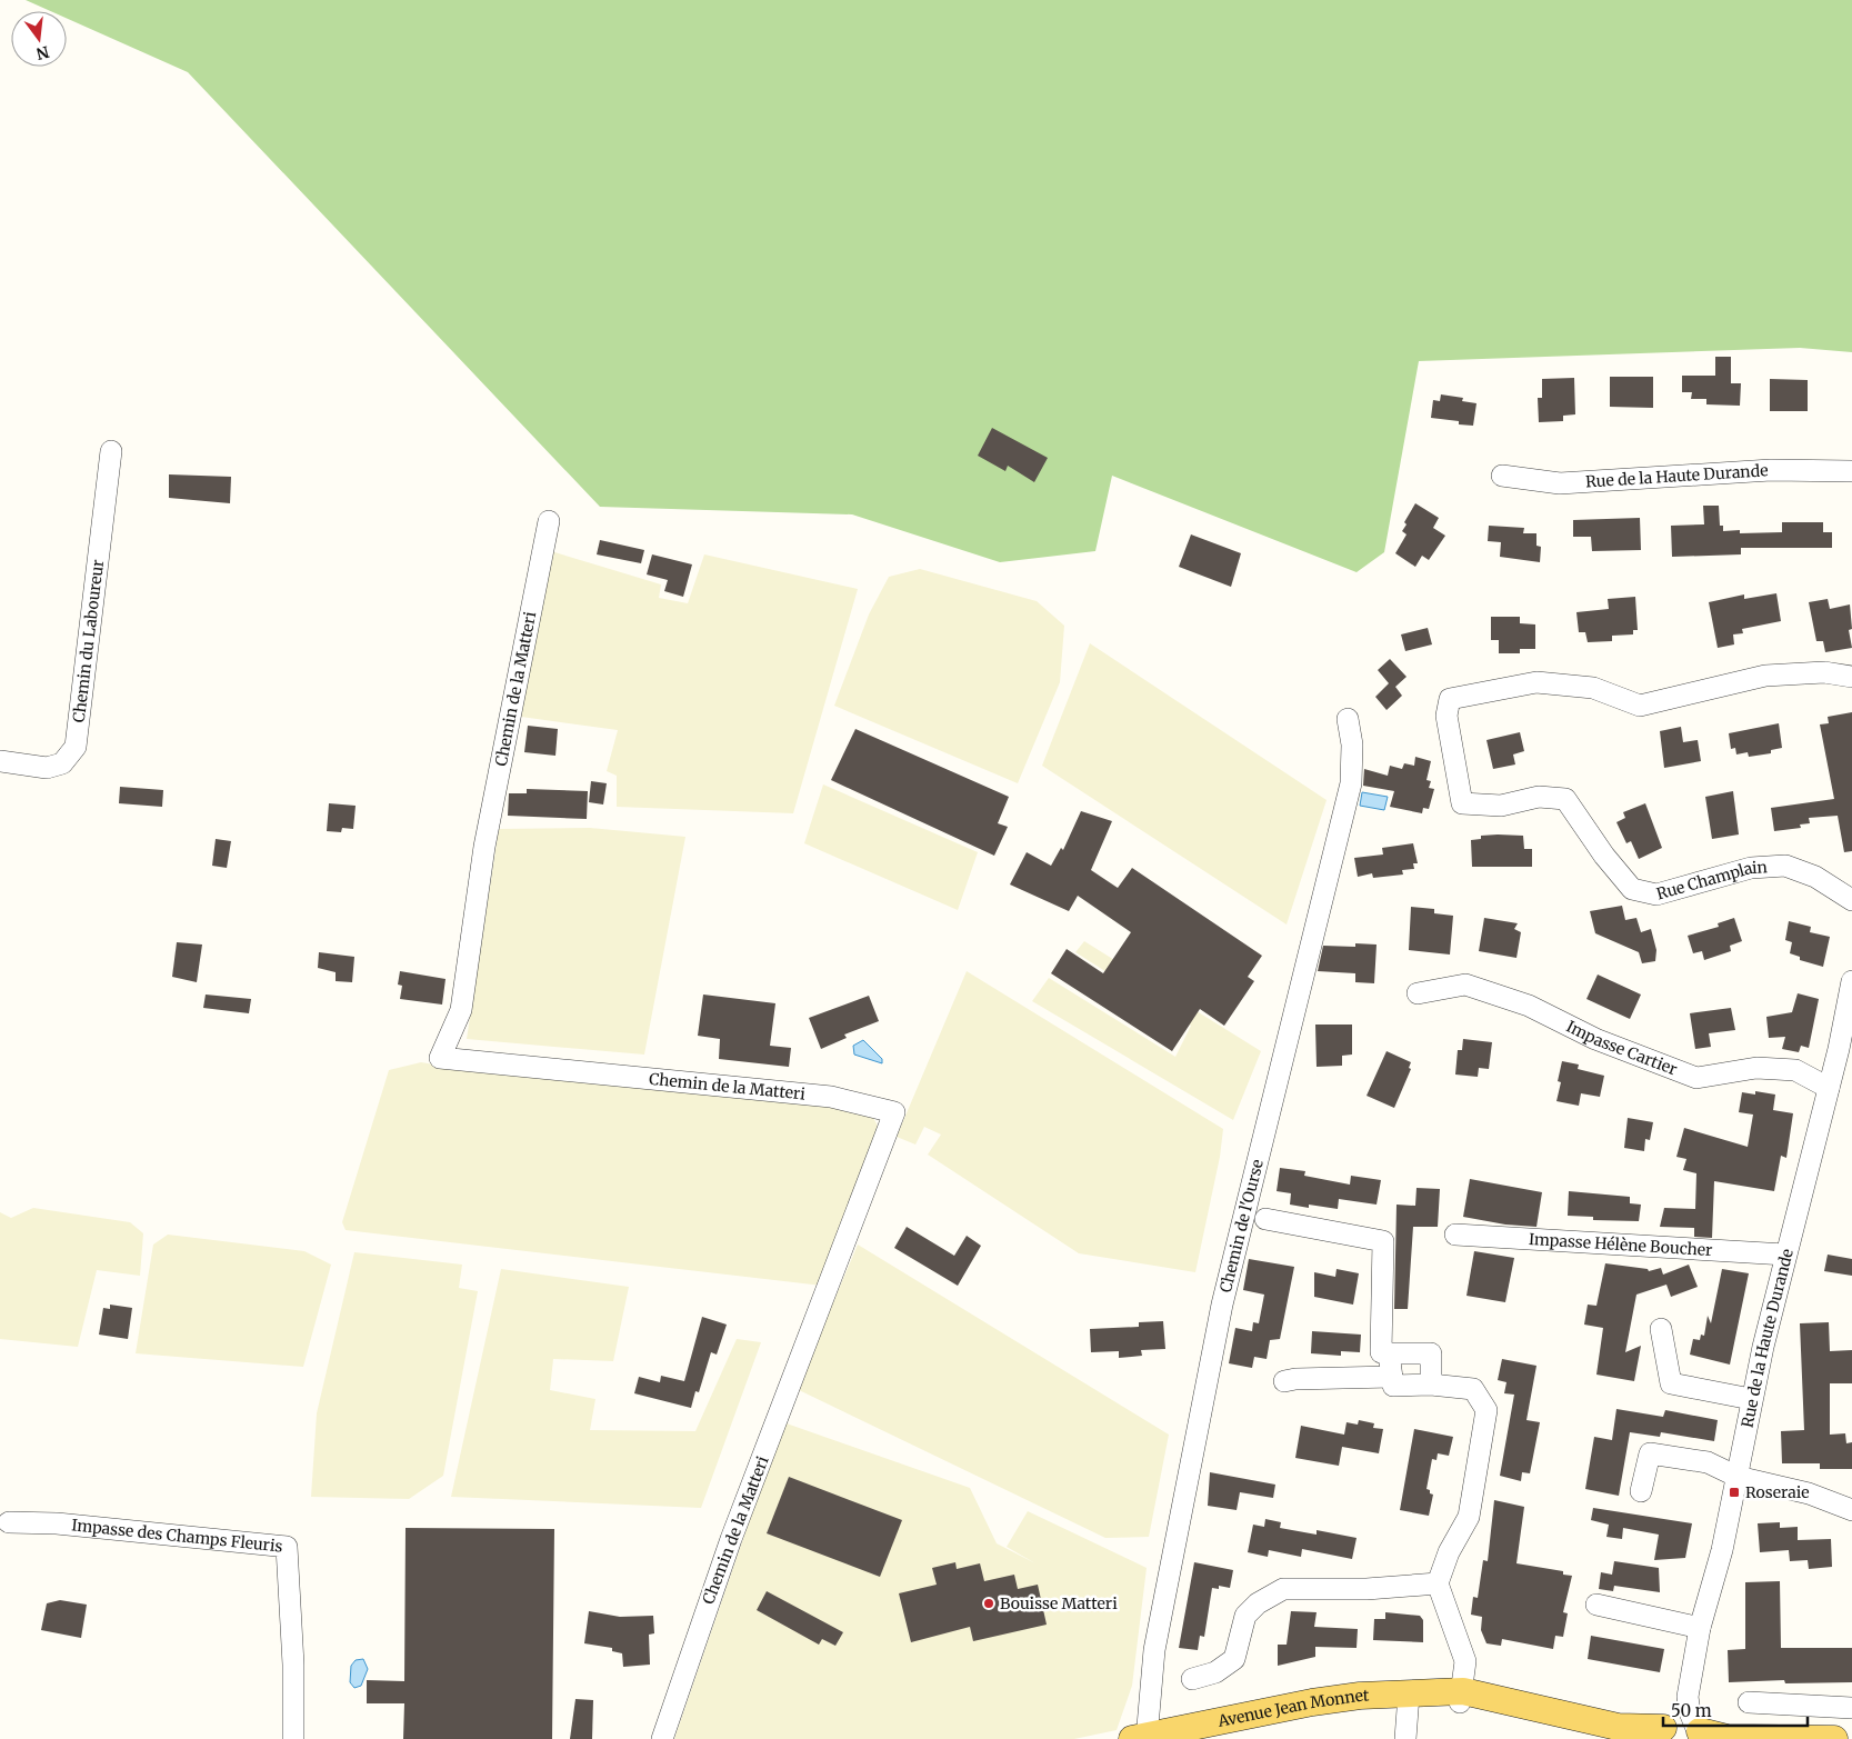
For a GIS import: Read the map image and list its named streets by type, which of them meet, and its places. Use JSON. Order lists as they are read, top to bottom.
{
  "streets": {
    "main road": ["Avenue Jean Monnet"],
    "street": [
      "Rue de la Haute Durande",
      "Chemin du Laboureur",
      "Chemin de la Matteri",
      "Rue Champlain",
      "Impasse Cartier",
      "Chemin de l'Ourse",
      "Impasse Hélène Boucher",
      "Impasse des Champs Fleuris"
    ]
  },
  "crossings": [
    ["Rue de la Haute Durande", "Impasse Cartier"],
    ["Rue de la Haute Durande", "Impasse Hélène Boucher"],
    ["Rue de la Haute Durande", "Avenue Jean Monnet"],
    ["Chemin de l'Ourse", "Avenue Jean Monnet"]
  ],
  "places": {
    "transit": ["Roseraie"],
    "other": ["Bouisse Matteri"]
  },
  "scale_bar": "50 m",
  "north": "bottom"
}
